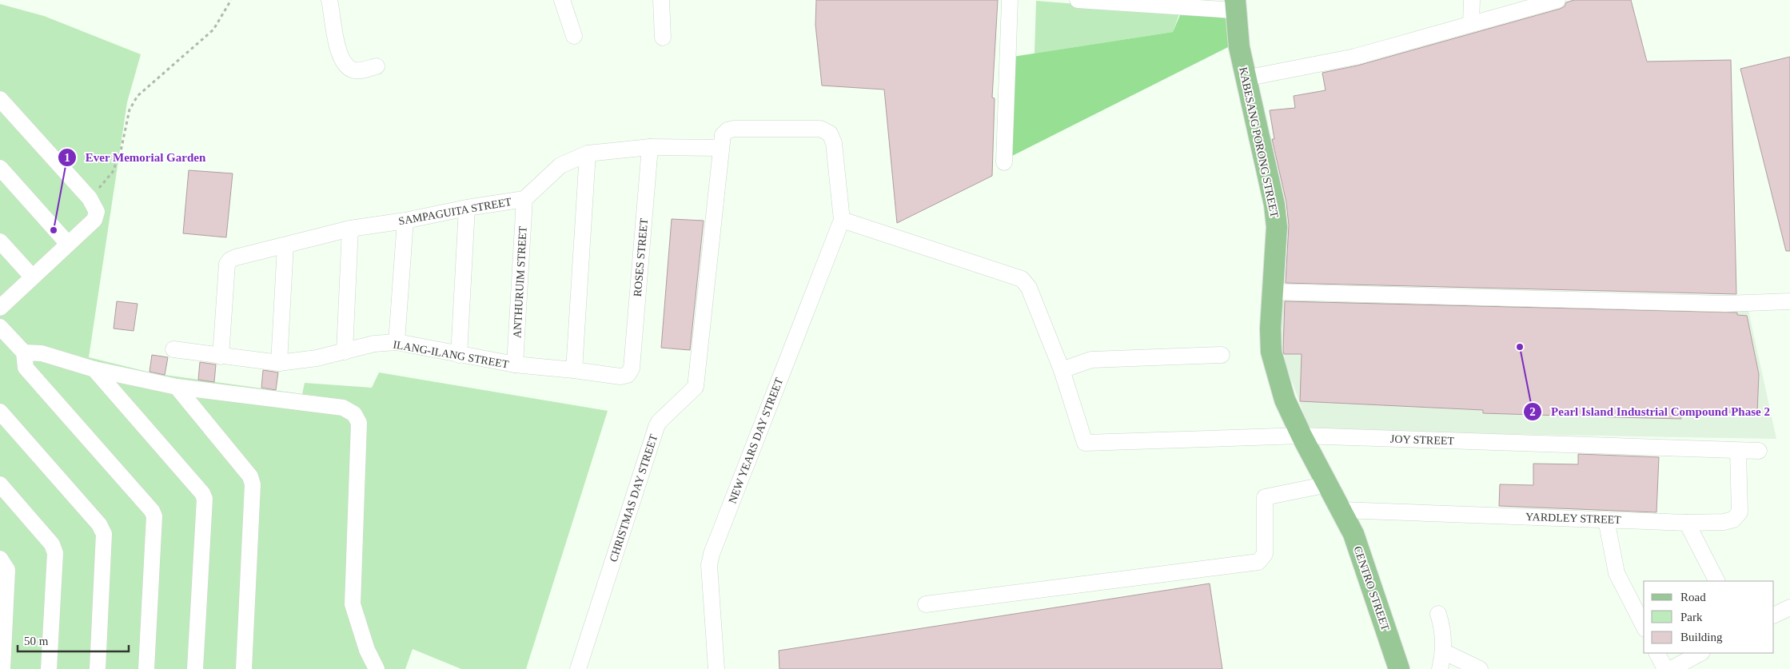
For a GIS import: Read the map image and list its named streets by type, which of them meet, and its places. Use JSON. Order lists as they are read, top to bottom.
{
  "streets": {
    "main road": ["KABESANG PORONG STREET", "CENTRO STREET"],
    "street": [
      "SAMPAGUITA STREET",
      "ROSES STREET",
      "ANTHURUIM STREET",
      "ILANG-ILANG STREET",
      "JOY STREET",
      "NEW YEARS DAY STREET",
      "CHRISTMAS DAY STREET",
      "YARDLEY STREET"
    ]
  },
  "crossings": [
    ["KABESANG PORONG STREET", "JOY STREET"],
    ["KABESANG PORONG STREET", "YARDLEY STREET"],
    ["KABESANG PORONG STREET", "CENTRO STREET"],
    ["SAMPAGUITA STREET", "ROSES STREET"],
    ["SAMPAGUITA STREET", "ANTHURUIM STREET"],
    ["SAMPAGUITA STREET", "ILANG-ILANG STREET"],
    ["SAMPAGUITA STREET", "CHRISTMAS DAY STREET"],
    ["ROSES STREET", "ILANG-ILANG STREET"],
    ["ANTHURUIM STREET", "ILANG-ILANG STREET"],
    ["JOY STREET", "YARDLEY STREET"],
    ["NEW YEARS DAY STREET", "CHRISTMAS DAY STREET"],
    ["YARDLEY STREET", "CENTRO STREET"]
  ],
  "places": ["Ever Memorial Garden", "Pearl Island Industrial Compound Phase 2"],
  "legend": ["Road", "Park", "Building"],
  "scale_bar": "50 m"
}
